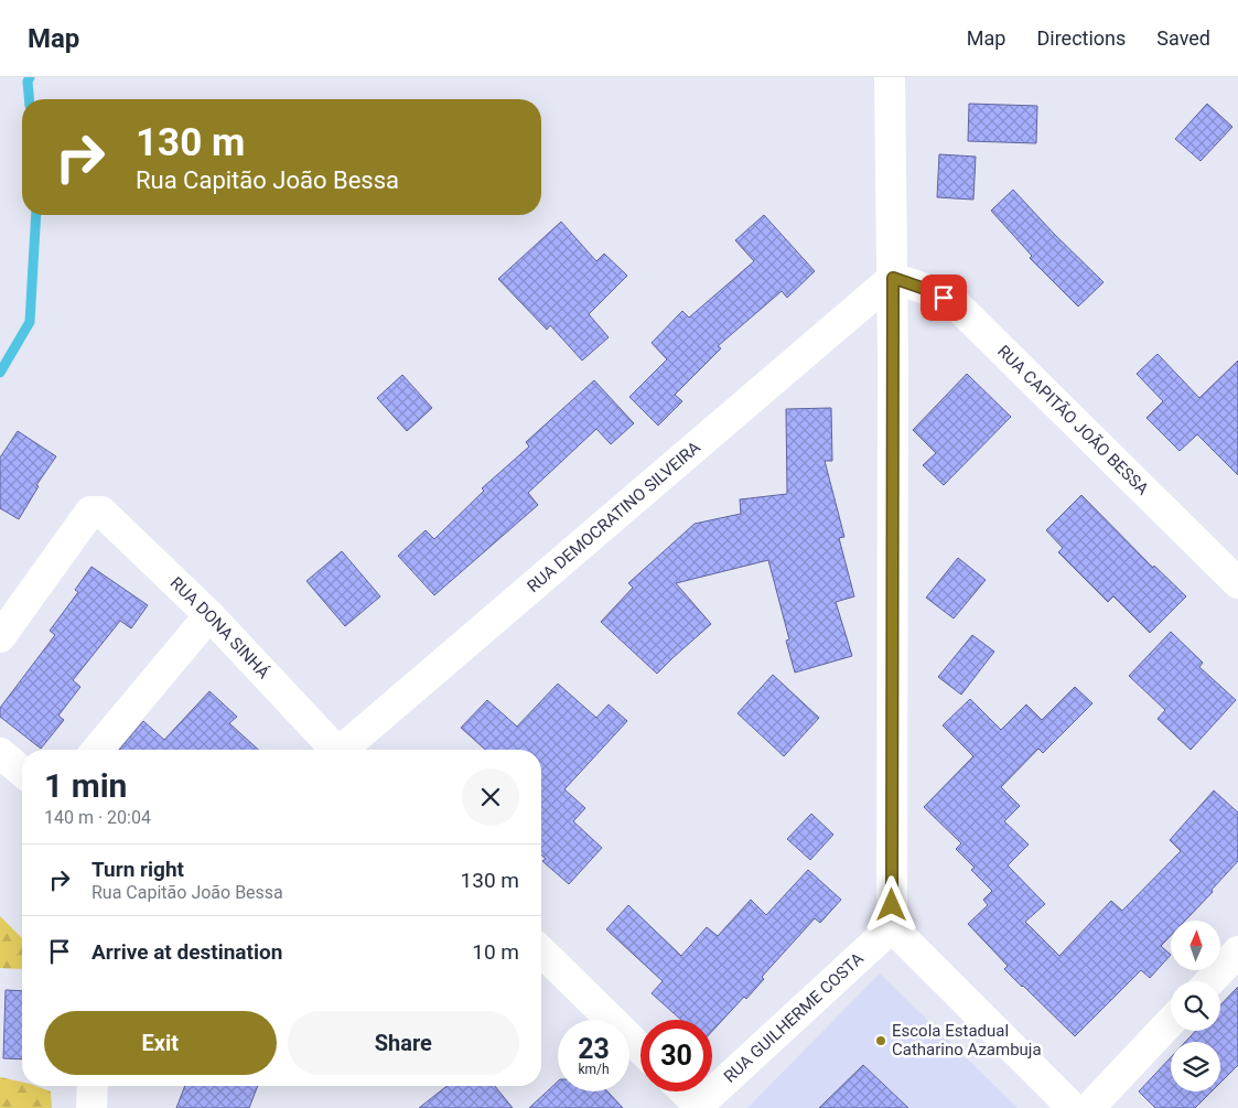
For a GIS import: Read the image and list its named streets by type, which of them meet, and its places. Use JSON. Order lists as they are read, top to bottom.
{
  "streets": {
    "street": [
      "RUA CAPITÃO JOÃO BESSA",
      "RUA DEMOCRATINO SILVEIRA",
      "RUA DONA SINHÁ",
      "RUA GUILHERME COSTA"
    ]
  },
  "crossings": [
    ["RUA CAPITÃO JOÃO BESSA", "RUA DEMOCRATINO SILVEIRA"]
  ],
  "places": ["Escola Estadual Catharino Azambuja"],
  "north": "top",
  "page": {
    "header": "Map",
    "nav": ["Map", "Directions", "Saved"],
    "turn": ["130 m", "Rua Capitão João Bessa"],
    "heading": ["1 min", "140 m · 20:04"],
    "list": [
      {
        "name": "Turn right",
        "note": "Rua Capitão João Bessa",
        "value": "130 m"
      },
      {
        "name": "Arrive at destination",
        "value": "10 m"
      }
    ],
    "buttons": ["Exit", "Share"],
    "speed": "23 km/h",
    "limit": "30"
  }
}
